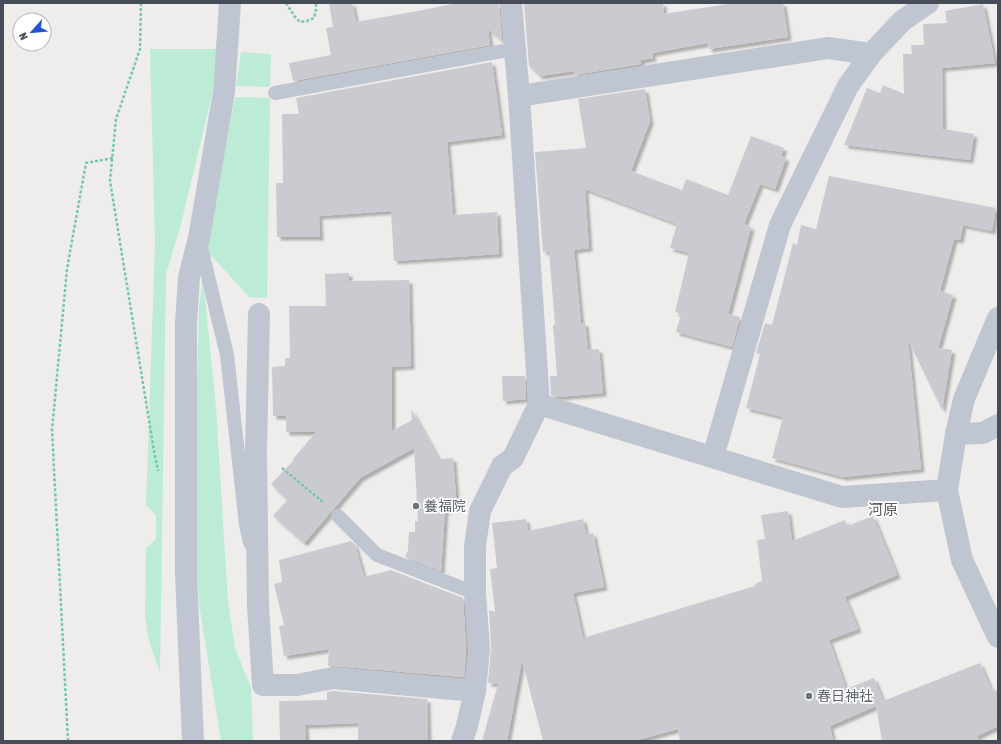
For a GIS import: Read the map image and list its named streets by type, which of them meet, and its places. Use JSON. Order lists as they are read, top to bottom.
{
  "districts": ["河原"],
  "places": ["養福院", "春日神社"],
  "north": "bottom left"
}
